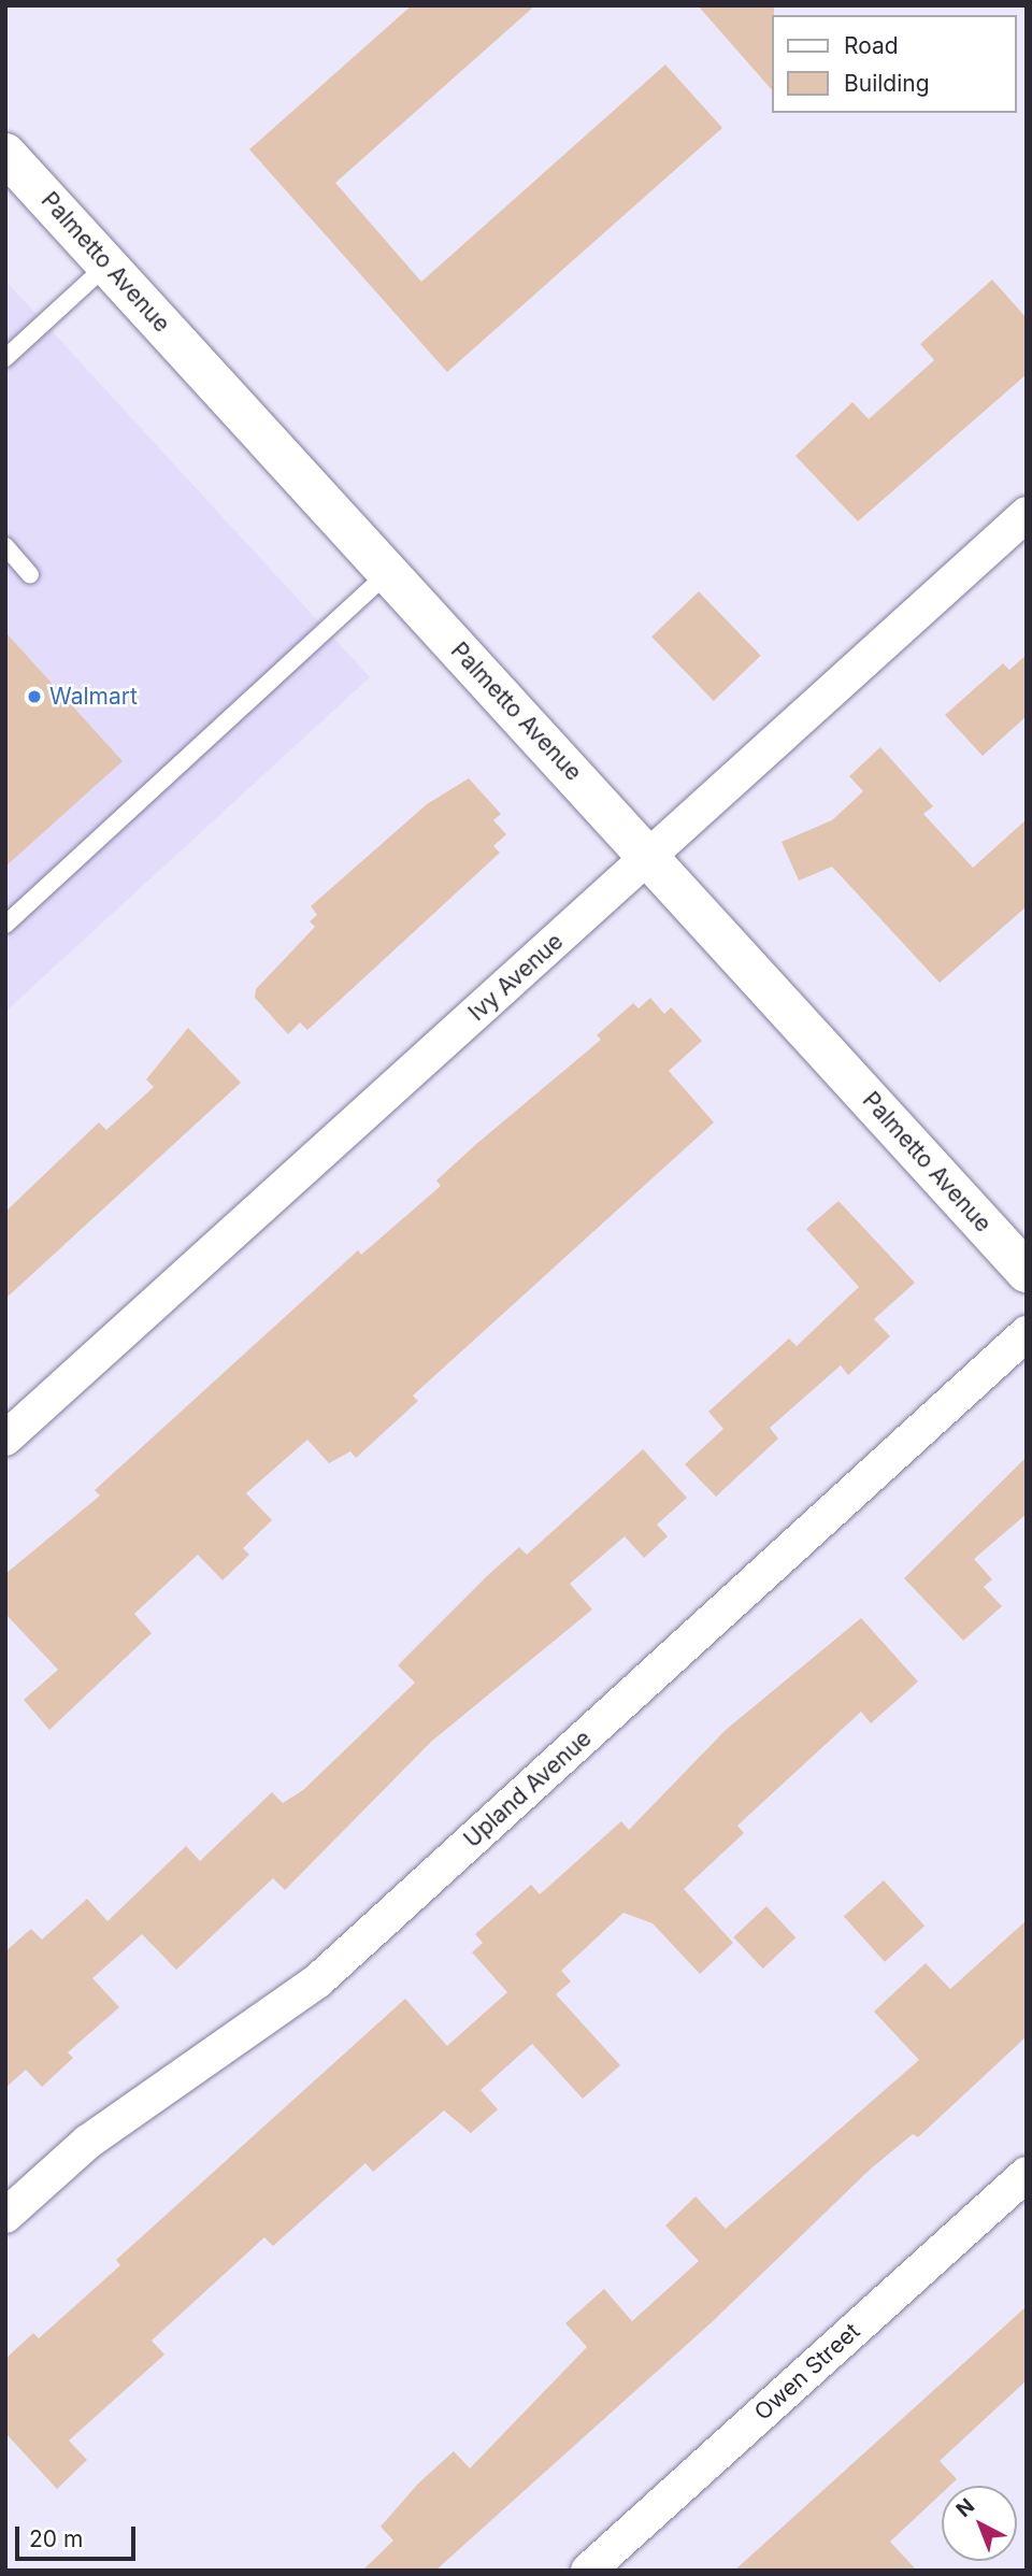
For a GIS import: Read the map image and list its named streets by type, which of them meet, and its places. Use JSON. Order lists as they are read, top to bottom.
{
  "streets": {
    "street": [
      "Palmetto Avenue",
      "Ivy Avenue",
      "Upland Avenue",
      "Owen Street"
    ]
  },
  "crossings": [
    ["Palmetto Avenue", "Ivy Avenue"]
  ],
  "places": ["Walmart"],
  "legend": ["Road", "Building"],
  "scale_bar": "20 m",
  "north": "top left"
}
